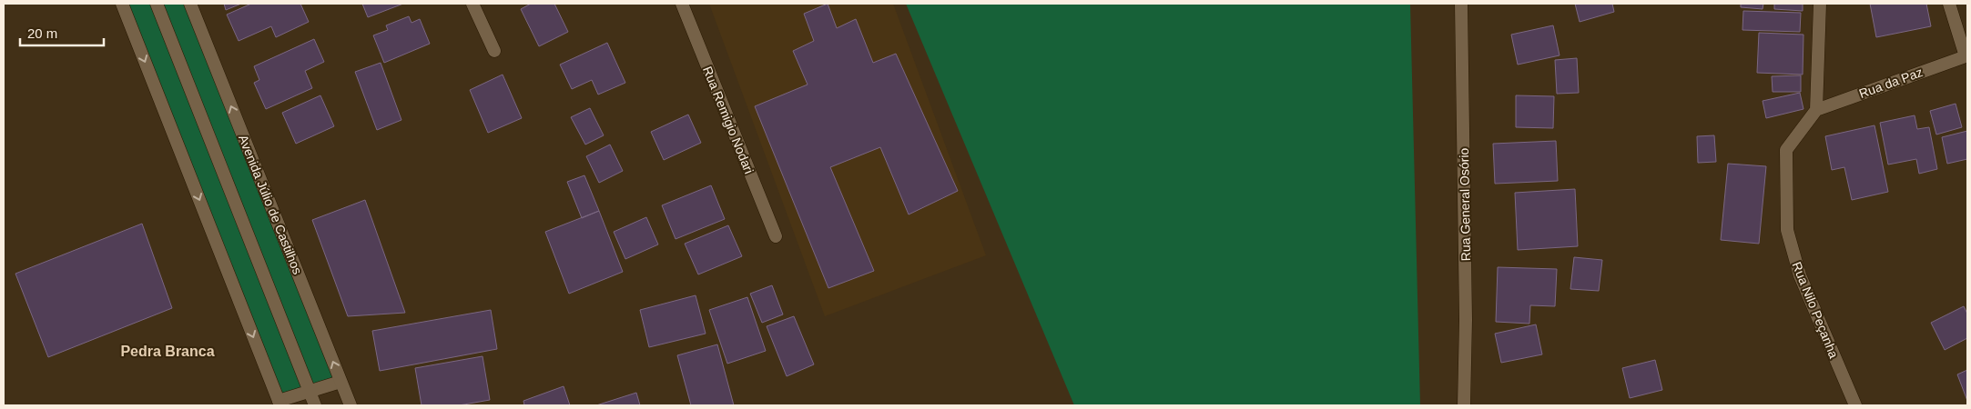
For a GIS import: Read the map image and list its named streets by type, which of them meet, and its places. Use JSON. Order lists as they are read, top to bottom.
{
  "streets": {
    "street": [
      "Rua da Paz",
      "Rua Remigio Nodari",
      "Avenida Júlio de Castilhos",
      "Rua General Osório",
      "Rua Nilo Peçanha"
    ]
  },
  "crossings": [
    ["Rua da Paz", "Rua Nilo Peçanha"]
  ],
  "districts": ["Pedra Branca"],
  "scale_bar": "20 m"
}
